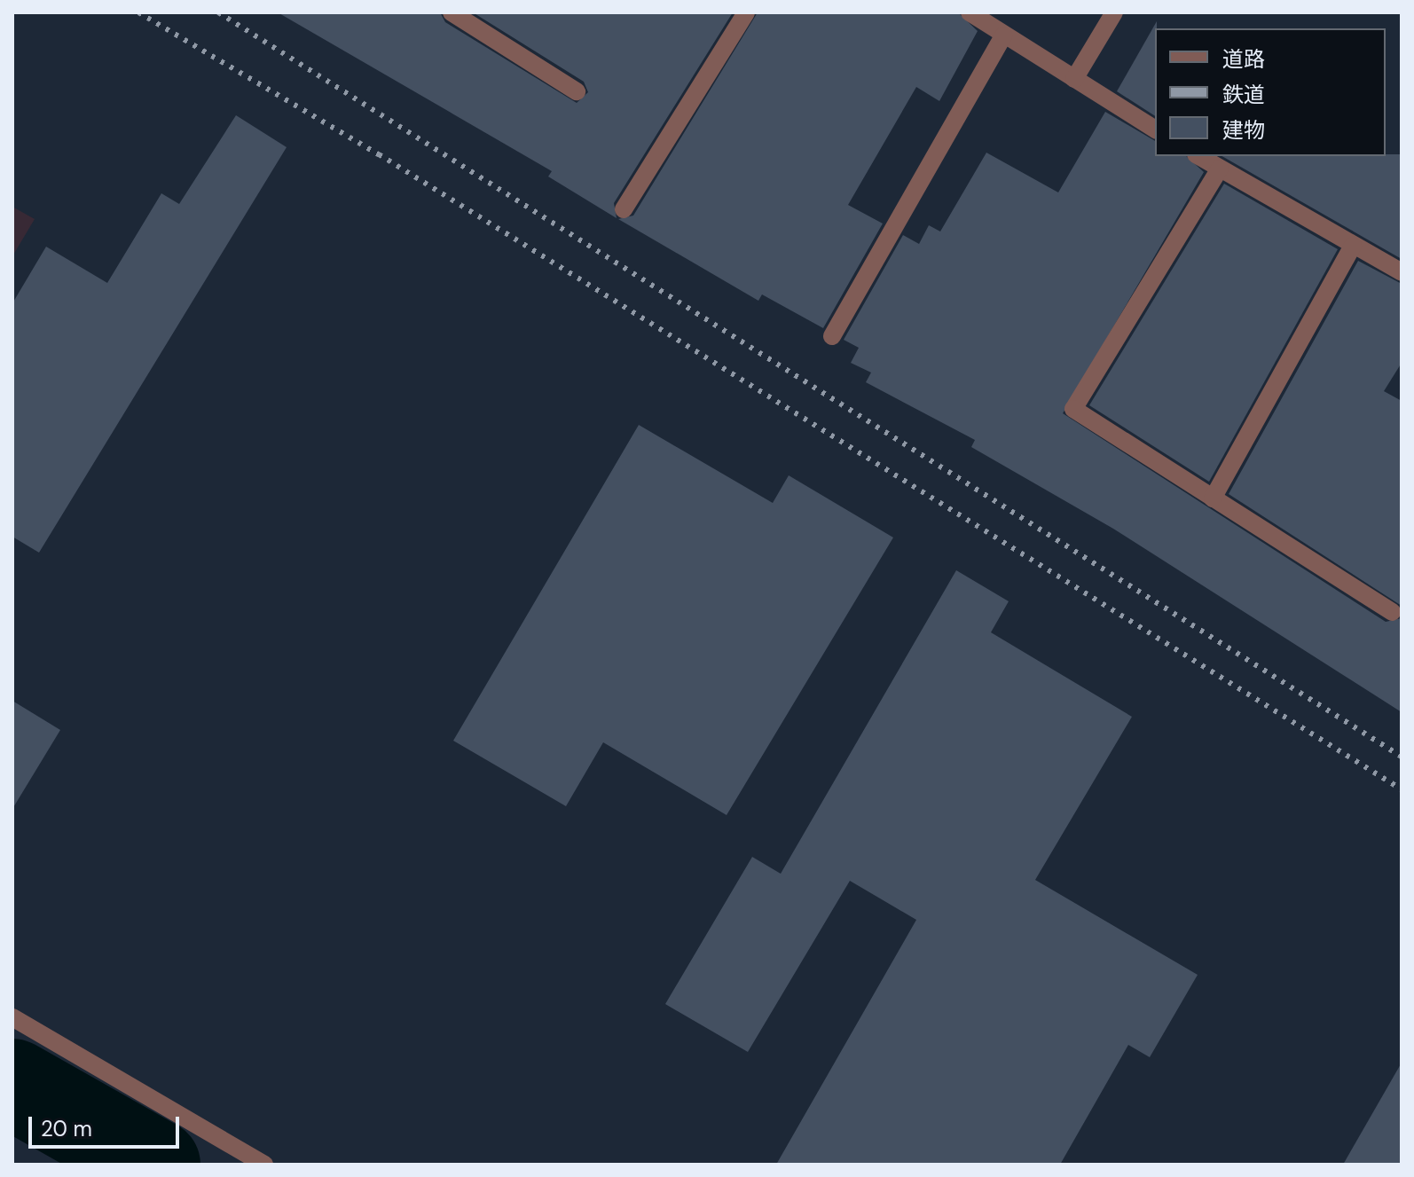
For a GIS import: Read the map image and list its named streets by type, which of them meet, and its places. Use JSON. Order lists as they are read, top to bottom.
{
  "legend": ["道路", "鉄道", "建物"],
  "scale_bar": "20 m"
}
